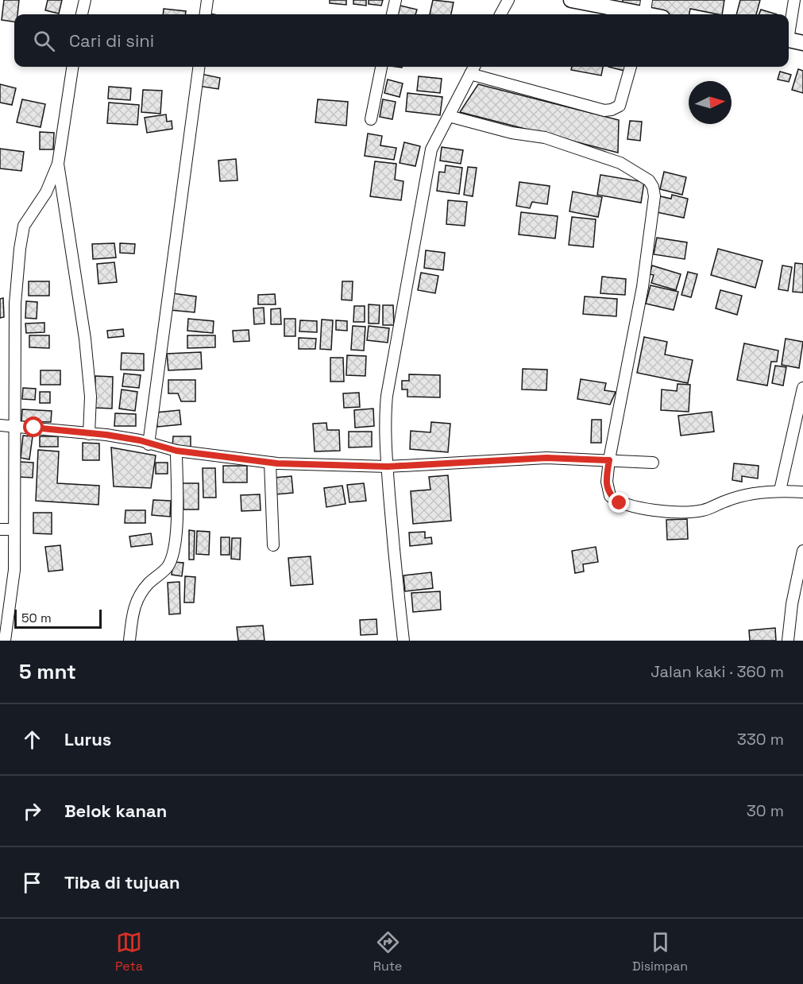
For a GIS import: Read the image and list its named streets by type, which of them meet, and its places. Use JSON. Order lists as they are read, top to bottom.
{
  "scale_bar": "50 m",
  "north": "right",
  "page": {
    "search": "Cari di sini",
    "scale": "50 m",
    "heading": ["5 mnt", "Jalan kaki · 360 m"],
    "list": [
      ["Lurus", "330 m"],
      ["Belok kanan", "30 m"],
      "Tiba di tujuan"
    ],
    "nav": ["Peta", "Rute", "Disimpan"]
  }
}
